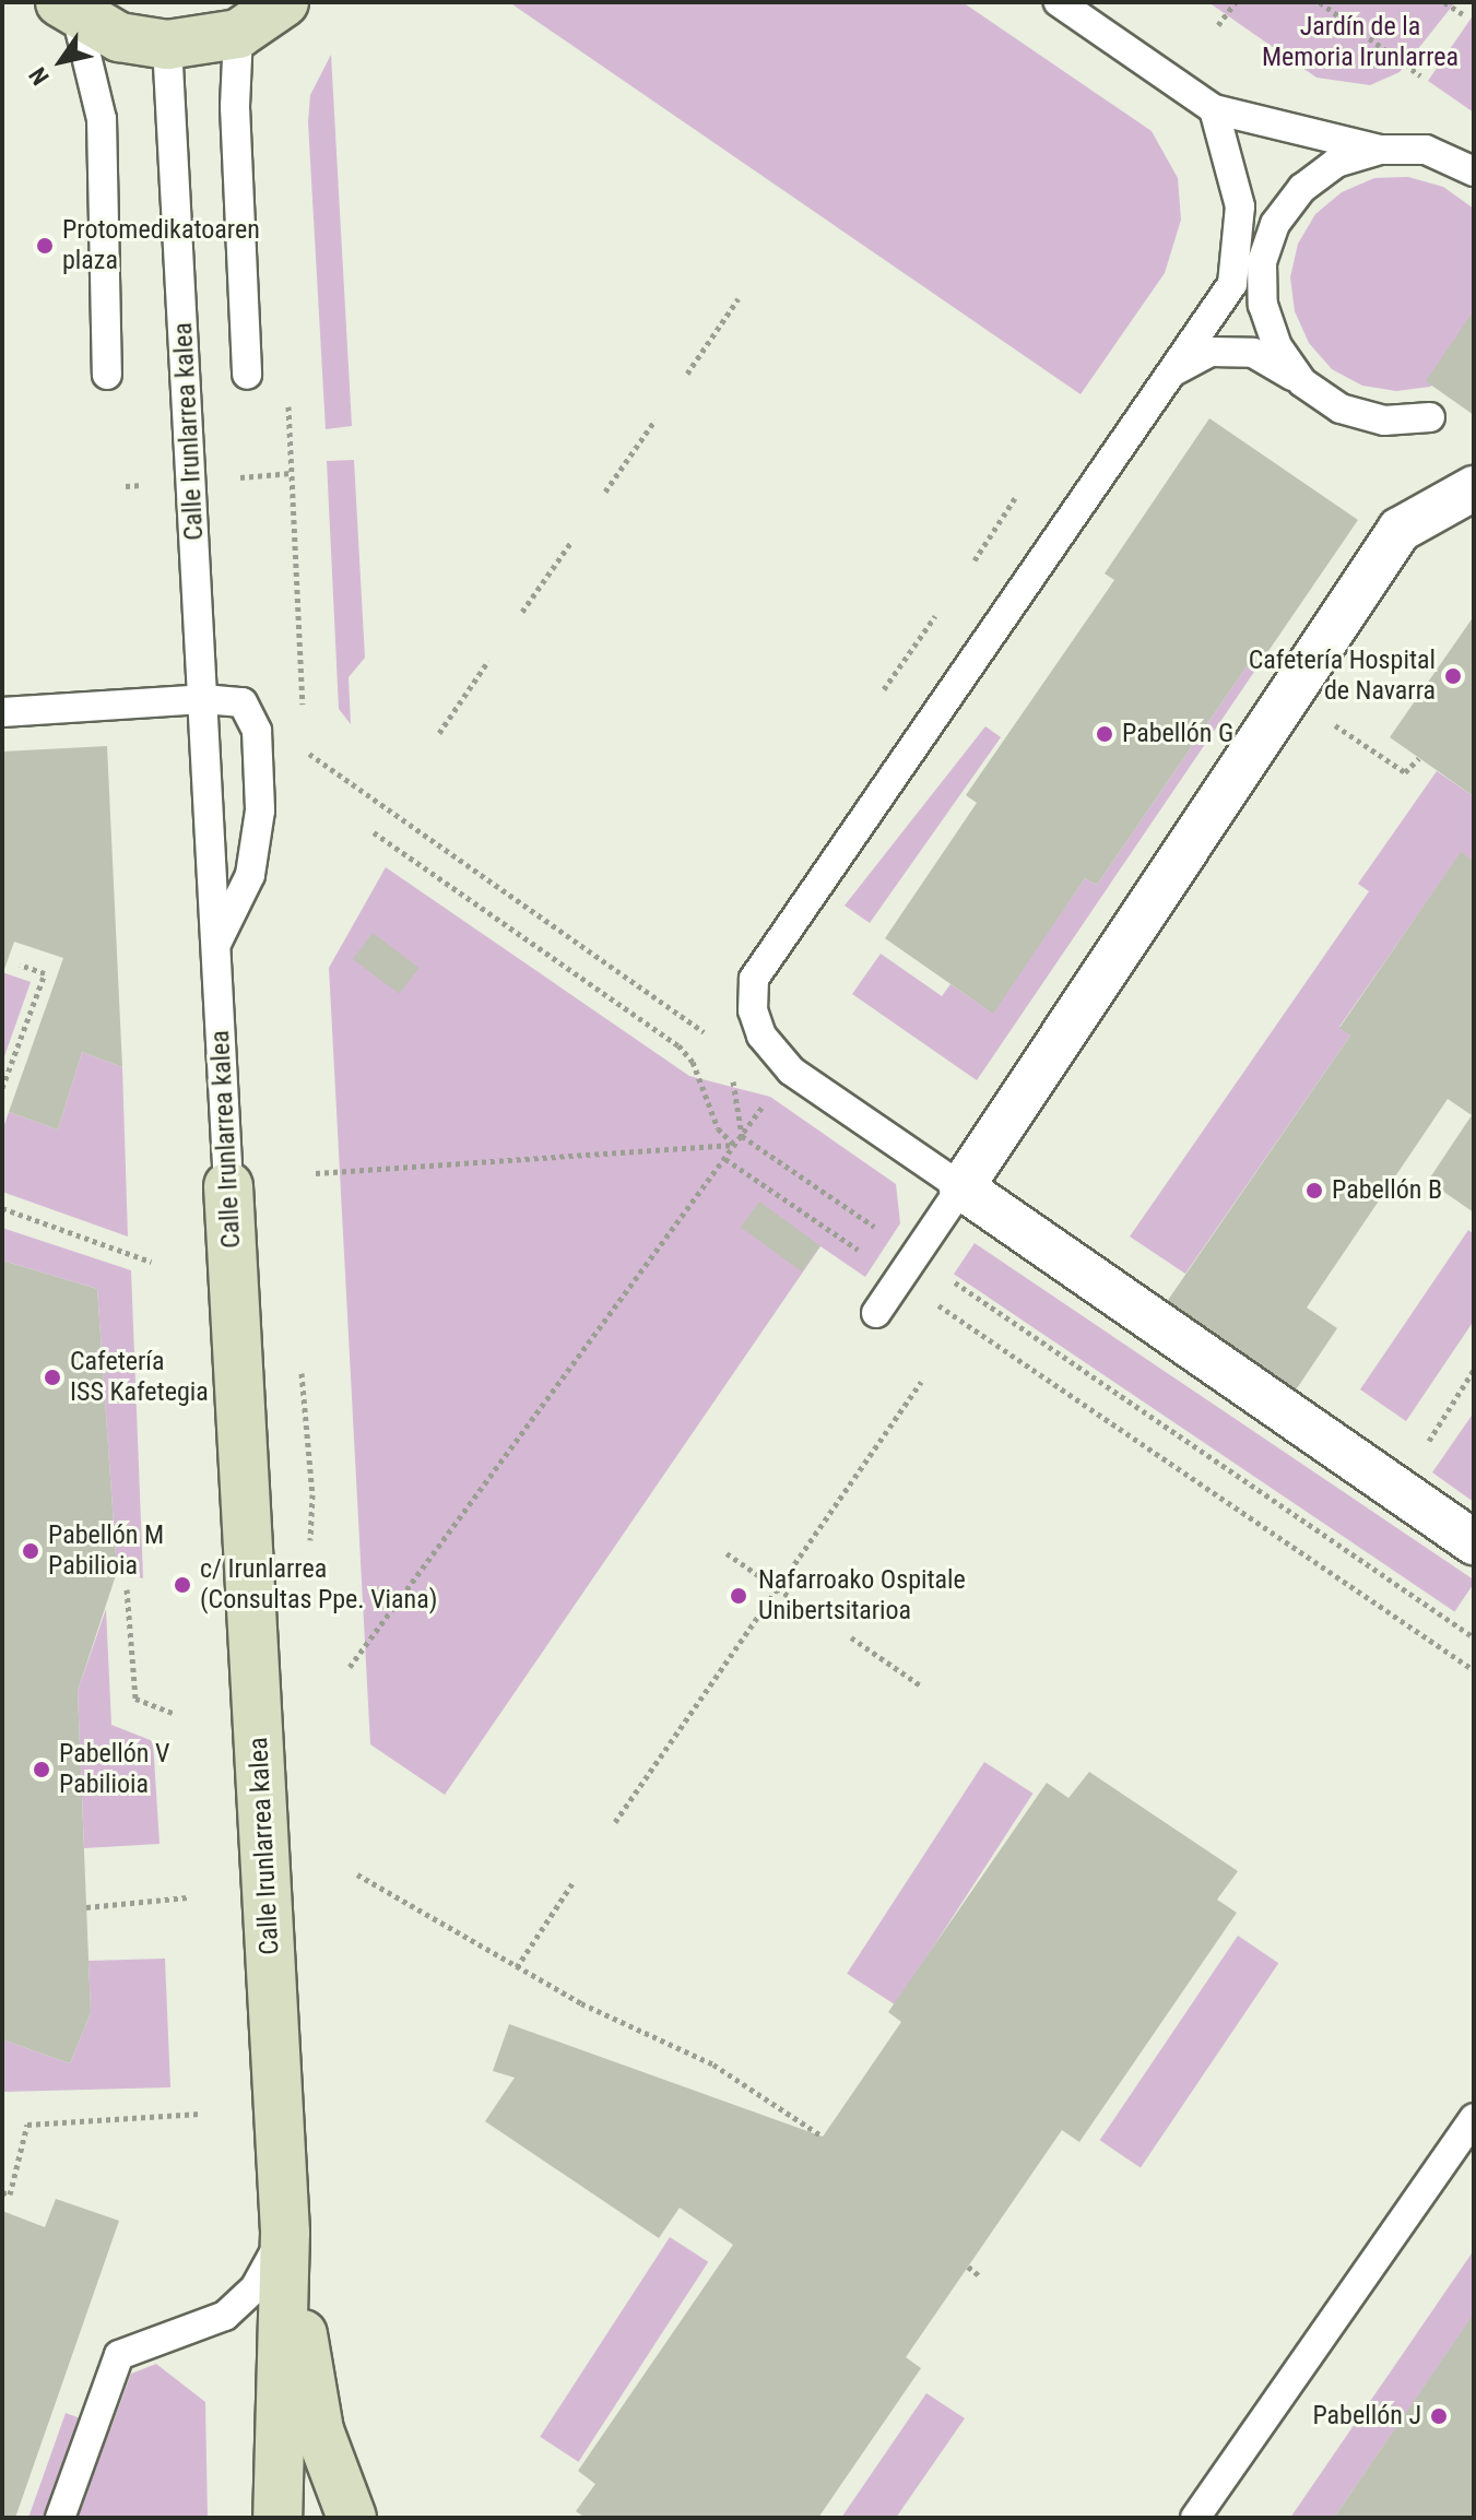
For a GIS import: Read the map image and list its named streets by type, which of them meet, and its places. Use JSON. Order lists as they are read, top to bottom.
{
  "streets": {
    "main road": ["Calle Irunlarrea kalea"]
  },
  "parks": ["Jardín de la Memoria Irunlarrea"],
  "places": [
    "Protomedikatoaren plaza",
    "Cafetería Hospital de Navarra",
    "Pabellón G",
    "Pabellón B",
    "Cafetería ISS Kafetegia",
    "Pabellón M Pabilioia",
    "c/ Irunlarrea (Consultas Ppe. Viana)",
    "Nafarroako Ospitale Unibertsitarioa",
    "Pabellón V Pabilioia",
    "Pabellón J"
  ],
  "north": "bottom left"
}
